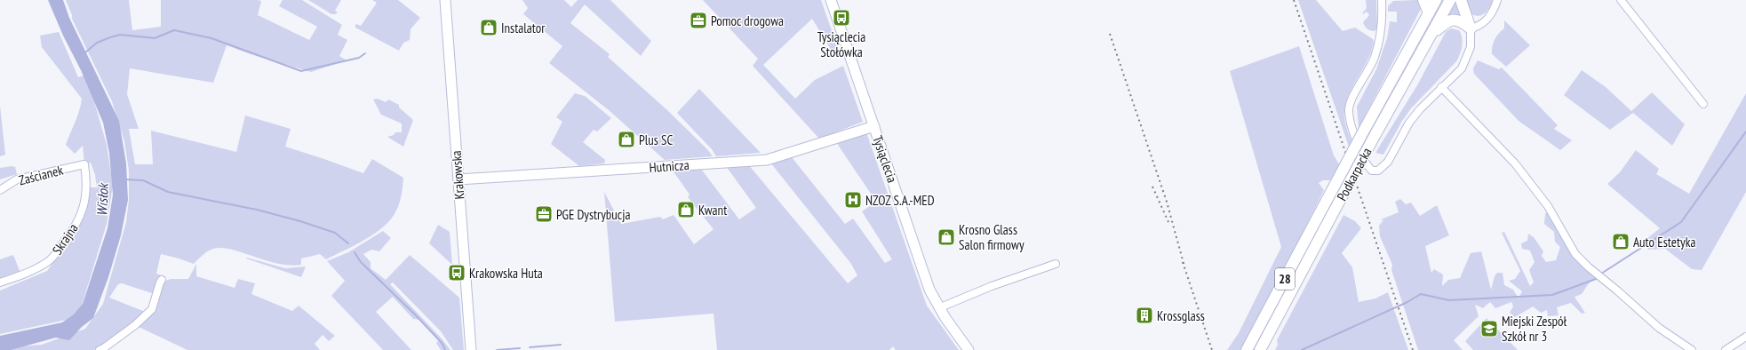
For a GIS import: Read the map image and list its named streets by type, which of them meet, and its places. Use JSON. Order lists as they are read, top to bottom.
{
  "streets": {
    "main road": ["Podkarpacka", "28"],
    "street": [
      "Tysiąclecia",
      "Hutnicza",
      "Zaścianek",
      "Krakowska",
      "Skrajna"
    ]
  },
  "crossings": [
    ["Tysiąclecia", "Hutnicza"],
    ["Hutnicza", "Krakowska"],
    ["Zaścianek", "Skrajna"]
  ],
  "water": ["Wisłok"],
  "places": {
    "bus stop": ["Tysiąclecia Stołówka", "Krakowska Huta"],
    "office": ["Pomoc drogowa", "PGE Dystrybucja"],
    "shop": [
      "Instalator",
      "Plus SC",
      "Kwant",
      "Krosno Glass Salon firmowy",
      "Auto Estetyka"
    ],
    "hospital": ["NZOZ S.A.-MED"],
    "building": ["Krossglass"],
    "school or university": ["Miejski Zespół Szkół nr 3"]
  }
}
